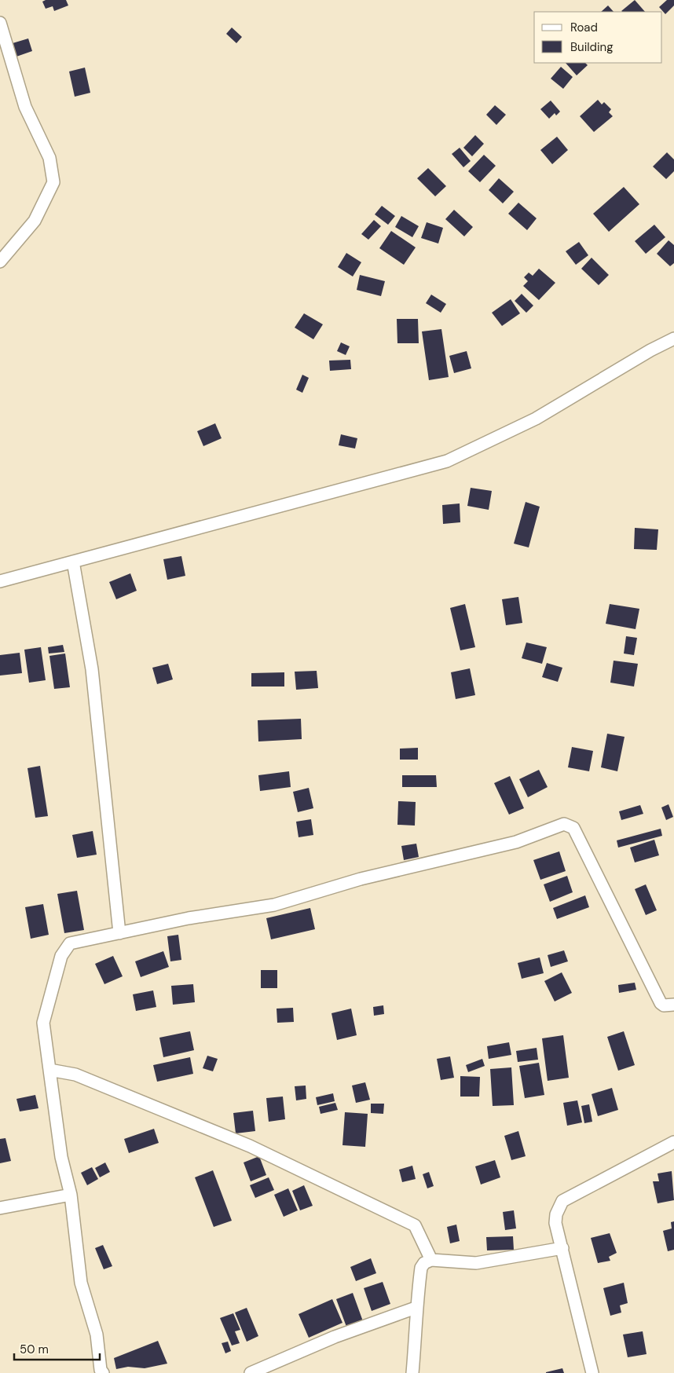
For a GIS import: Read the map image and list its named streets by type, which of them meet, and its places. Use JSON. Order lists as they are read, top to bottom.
{
  "legend": ["Road", "Building"],
  "scale_bar": "50 m"
}
